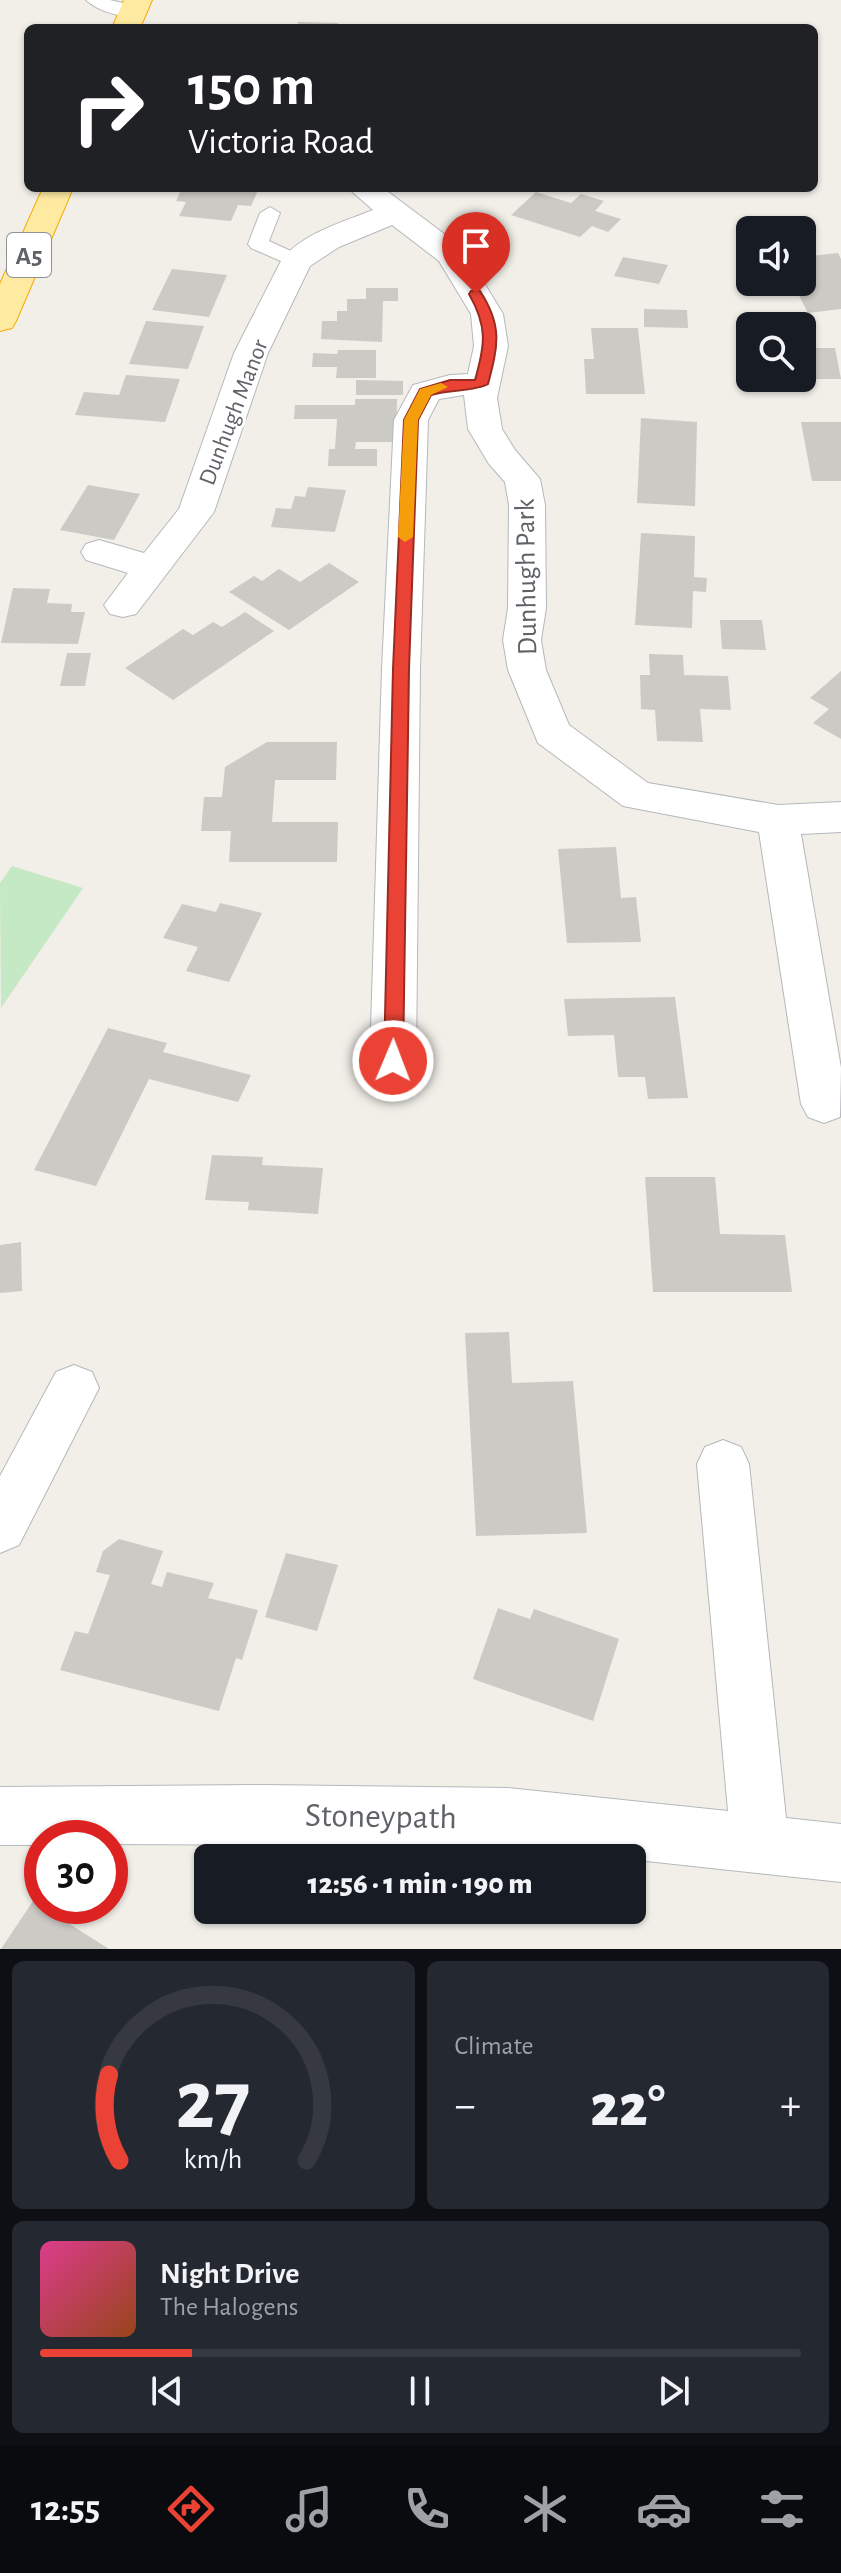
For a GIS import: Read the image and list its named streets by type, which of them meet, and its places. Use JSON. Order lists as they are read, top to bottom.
{
  "streets": {
    "highway": ["A5"],
    "street": ["Dunhugh Manor", "Dunhugh Park", "Stoneypath"]
  },
  "page": {
    "turn": ["150 m", "Victoria Road"],
    "limit": "30",
    "trip": "12:56 · 1 min · 190 m",
    "tile": "Climate",
    "heat": ["−", "22°", "+"],
    "song": ["Night Drive", "The Halogens"],
    "tabs": "12:55",
    "gauge": ["27", "km/h"]
  }
}
